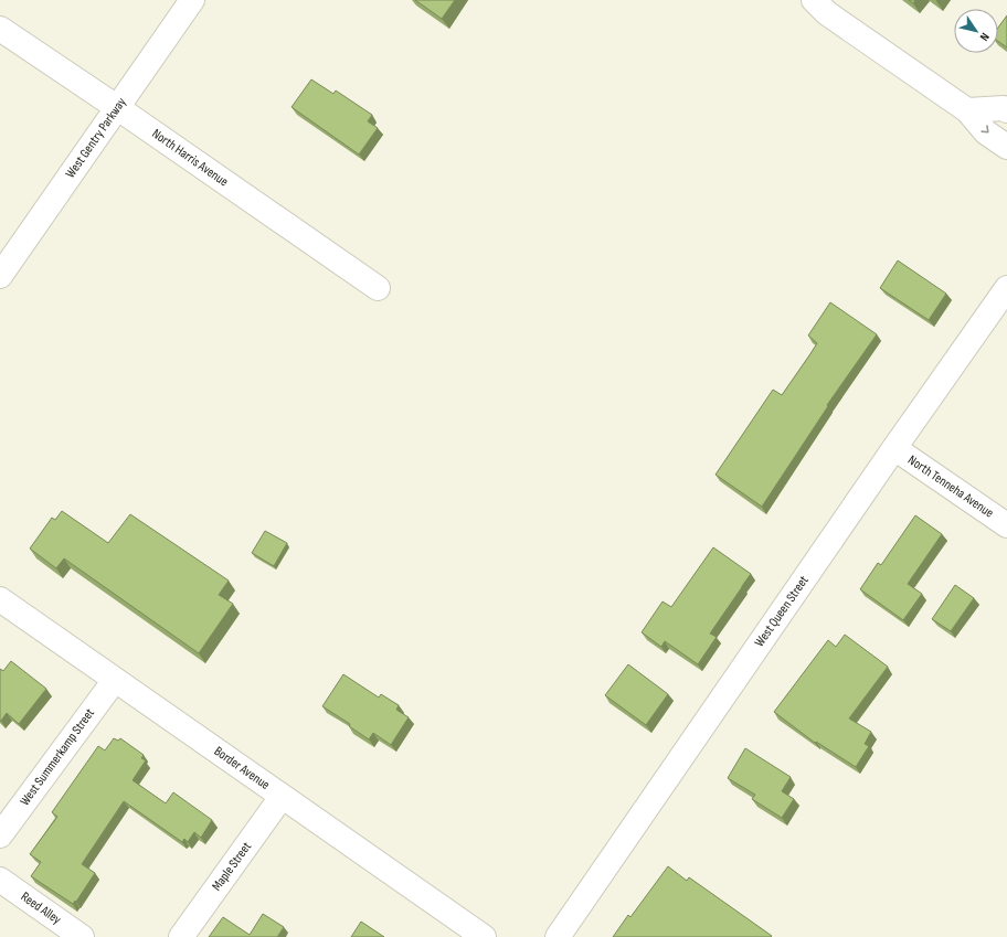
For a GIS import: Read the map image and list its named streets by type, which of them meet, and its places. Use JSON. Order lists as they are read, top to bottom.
{
  "streets": {
    "street": [
      "West Gentry Parkway",
      "North Harris Avenue",
      "North Tenneha Avenue",
      "West Queen Street",
      "West Summerkamp Street",
      "Border Avenue",
      "Maple Street",
      "Reed Alley"
    ]
  },
  "crossings": [
    ["West Gentry Parkway", "North Harris Avenue"],
    ["North Tenneha Avenue", "West Queen Street"],
    ["West Summerkamp Street", "Border Avenue"],
    ["Border Avenue", "Maple Street"]
  ],
  "north": "bottom right"
}
